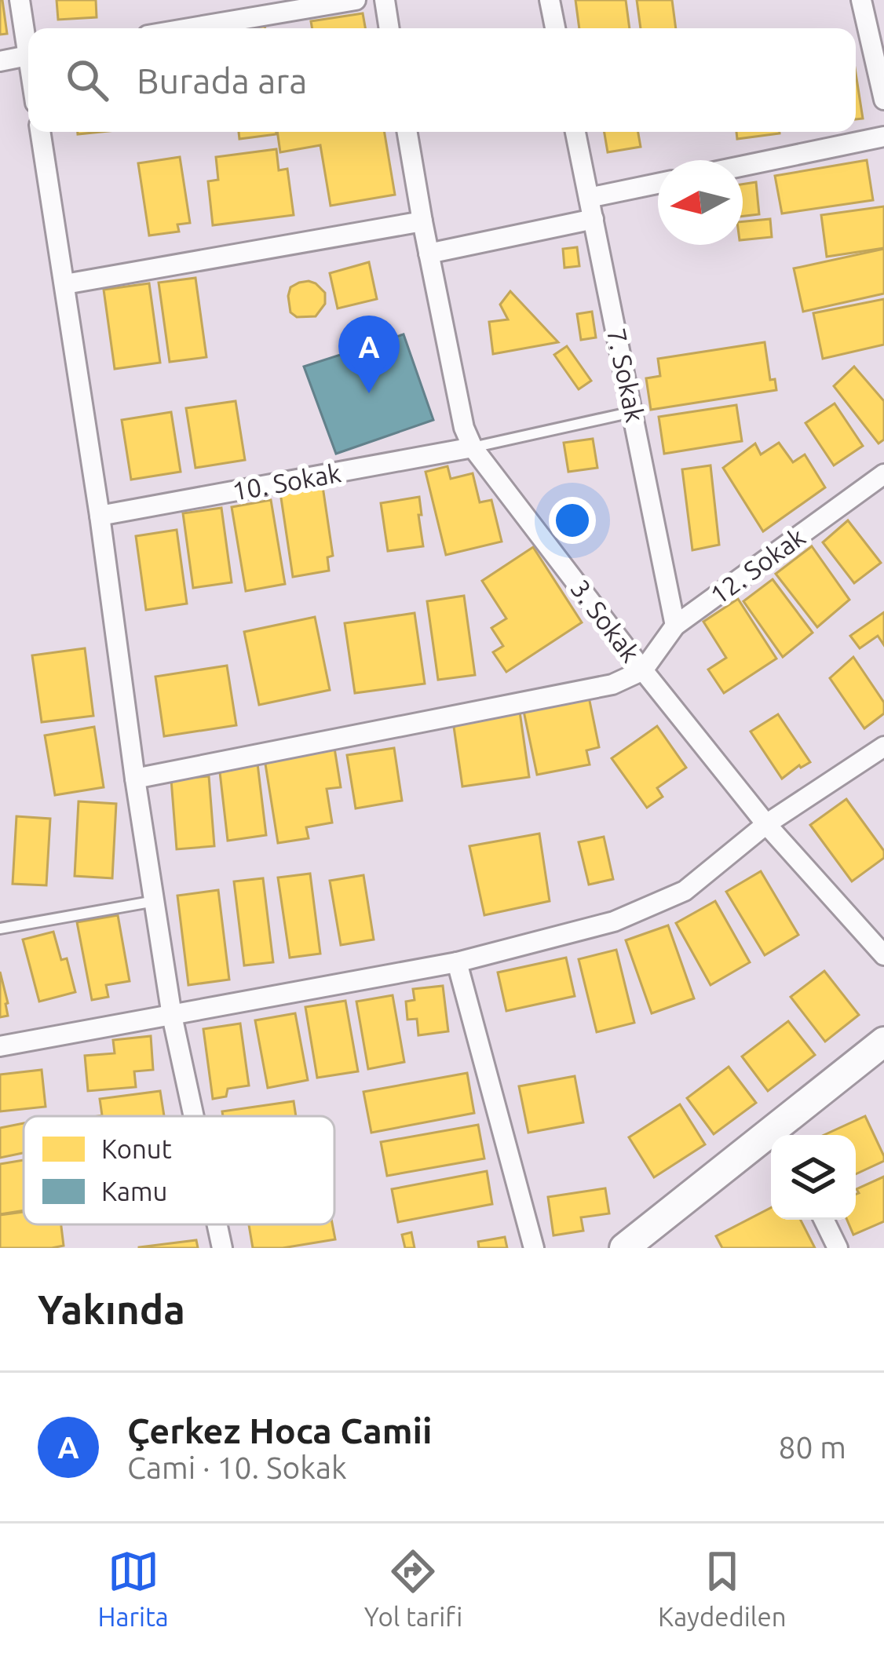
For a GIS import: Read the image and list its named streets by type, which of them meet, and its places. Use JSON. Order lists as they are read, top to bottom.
{
  "streets": {
    "street": [
      "7. Sokak",
      "10. Sokak",
      "12. Sokak",
      "3. Sokak"
    ]
  },
  "crossings": [
    ["7. Sokak", "12. Sokak"],
    ["10. Sokak", "3. Sokak"],
    ["12. Sokak", "3. Sokak"]
  ],
  "legend": ["Konut", "Kamu"],
  "north": "left",
  "page": {
    "search": "Burada ara",
    "pins": "A",
    "heading": "Yakında",
    "list": [
      {
        "mark": "A",
        "name": "Çerkez Hoca Camii",
        "note": "Cami · 10. Sokak",
        "value": "80 m"
      }
    ],
    "nav": ["Harita", "Yol tarifi", "Kaydedilen"]
  }
}
